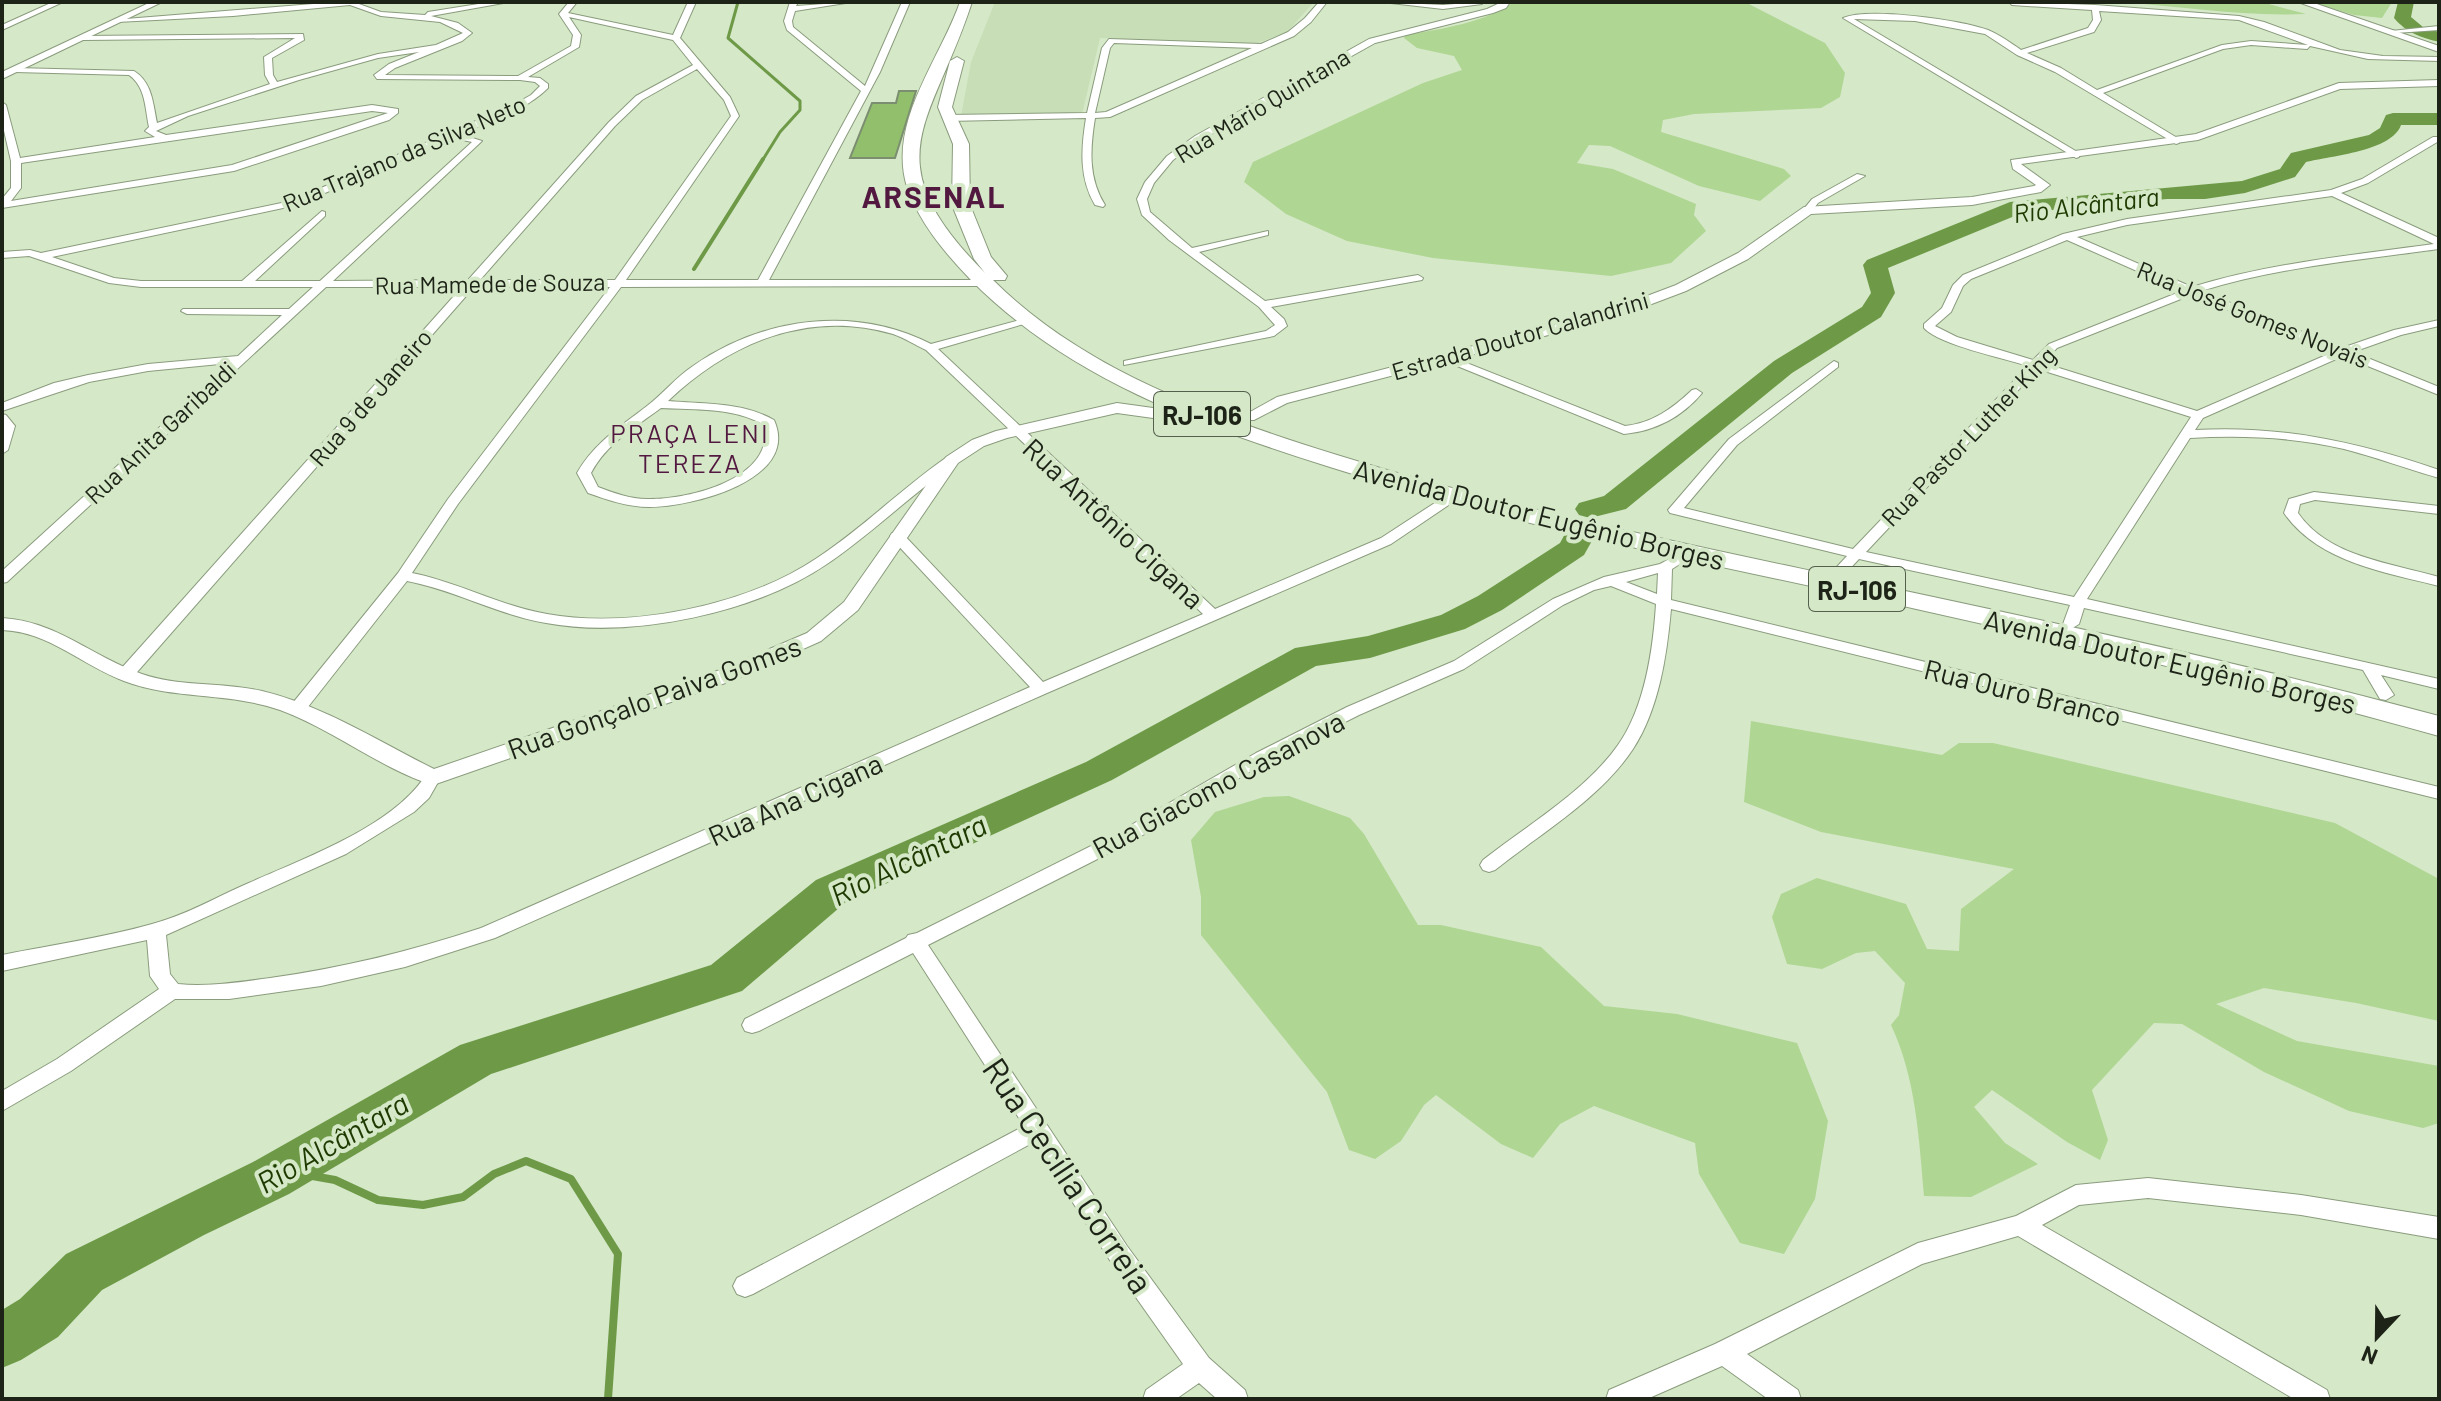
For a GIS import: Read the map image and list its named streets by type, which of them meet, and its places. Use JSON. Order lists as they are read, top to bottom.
{
  "streets": {
    "highway": ["RJ-106", "Avenida Doutor Eugênio Borges"],
    "street": [
      "Rua Mário Quintana",
      "Rua Trajano da Silva Neto",
      "Rua Mamede de Souza",
      "Rua José Gomes Novais",
      "Estrada Doutor Calandrini",
      "Rua 9 de Janeiro",
      "Rua Anita Garibaldi",
      "Rua Pastor Luther King",
      "Rua Antônio Cigana",
      "Rua Ouro Branco",
      "Rua Gonçalo Paiva Gomes",
      "Rua Giacomo Casanova",
      "Rua Ana Cigana",
      "Rua Cecília Correia"
    ]
  },
  "crossings": [
    ["Rua Trajano da Silva Neto", "Rua Mamede de Souza"],
    ["Rua Trajano da Silva Neto", "Rua Anita Garibaldi"],
    ["Rua Mamede de Souza", "Rua 9 de Janeiro"],
    ["Rua Mamede de Souza", "Rua Anita Garibaldi"],
    ["Rua Mamede de Souza", "Avenida Doutor Eugênio Borges"],
    ["Rua José Gomes Novais", "Rua Pastor Luther King"],
    ["Estrada Doutor Calandrini", "Avenida Doutor Eugênio Borges"],
    ["Rua Pastor Luther King", "Avenida Doutor Eugênio Borges"],
    ["Avenida Doutor Eugênio Borges", "Rua Gonçalo Paiva Gomes"],
    ["Avenida Doutor Eugênio Borges", "Rua Giacomo Casanova"],
    ["Avenida Doutor Eugênio Borges", "Rua Ana Cigana"],
    ["Rua Antônio Cigana", "Rua Gonçalo Paiva Gomes"],
    ["Rua Antônio Cigana", "Rua Ana Cigana"],
    ["Rua Ouro Branco", "Rua Giacomo Casanova"],
    ["Rua Giacomo Casanova", "Rua Cecília Correia"]
  ],
  "districts": ["ARSENAL", "PRAÇA LENI TEREZA"],
  "water": ["Rio Alcântara"],
  "north": "bottom"
}
